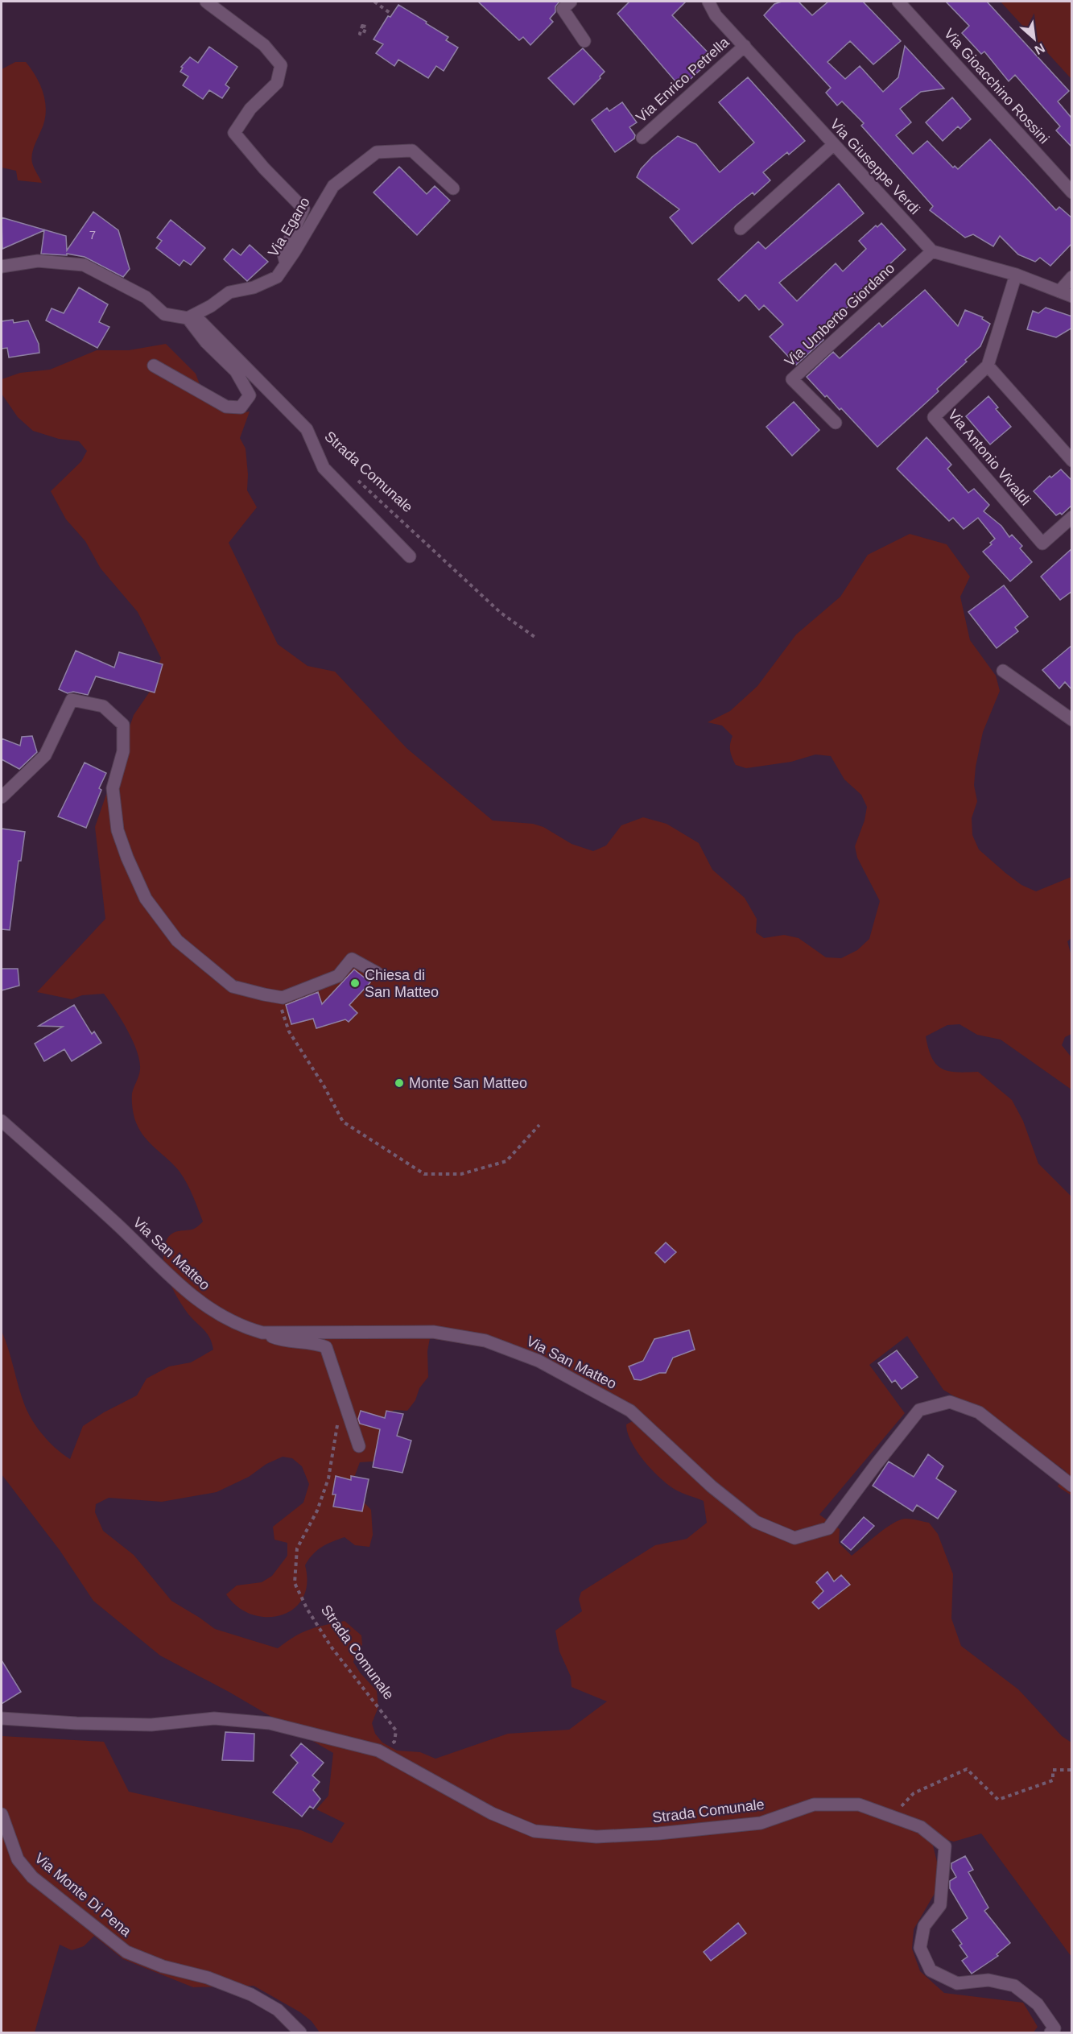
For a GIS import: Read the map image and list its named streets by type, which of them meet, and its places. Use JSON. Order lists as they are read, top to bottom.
{
  "streets": {
    "street": [
      "Via Enrico Petrella",
      "Via Gioacchino Rossini",
      "Via Giuseppe Verdi",
      "Via Egano",
      "Via Umberto Giordano",
      "Via Antonio Vivaldi",
      "Strada Comunale",
      "Via San Matteo",
      "Via Monte Di Pena"
    ]
  },
  "crossings": [
    ["Via Enrico Petrella", "Via Giuseppe Verdi"],
    ["Via Giuseppe Verdi", "Via Umberto Giordano"],
    ["Via Egano", "Strada Comunale"]
  ],
  "places": ["Chiesa di San Matteo", "Monte San Matteo"],
  "house_numbers": ["7"],
  "north": "bottom right"
}
